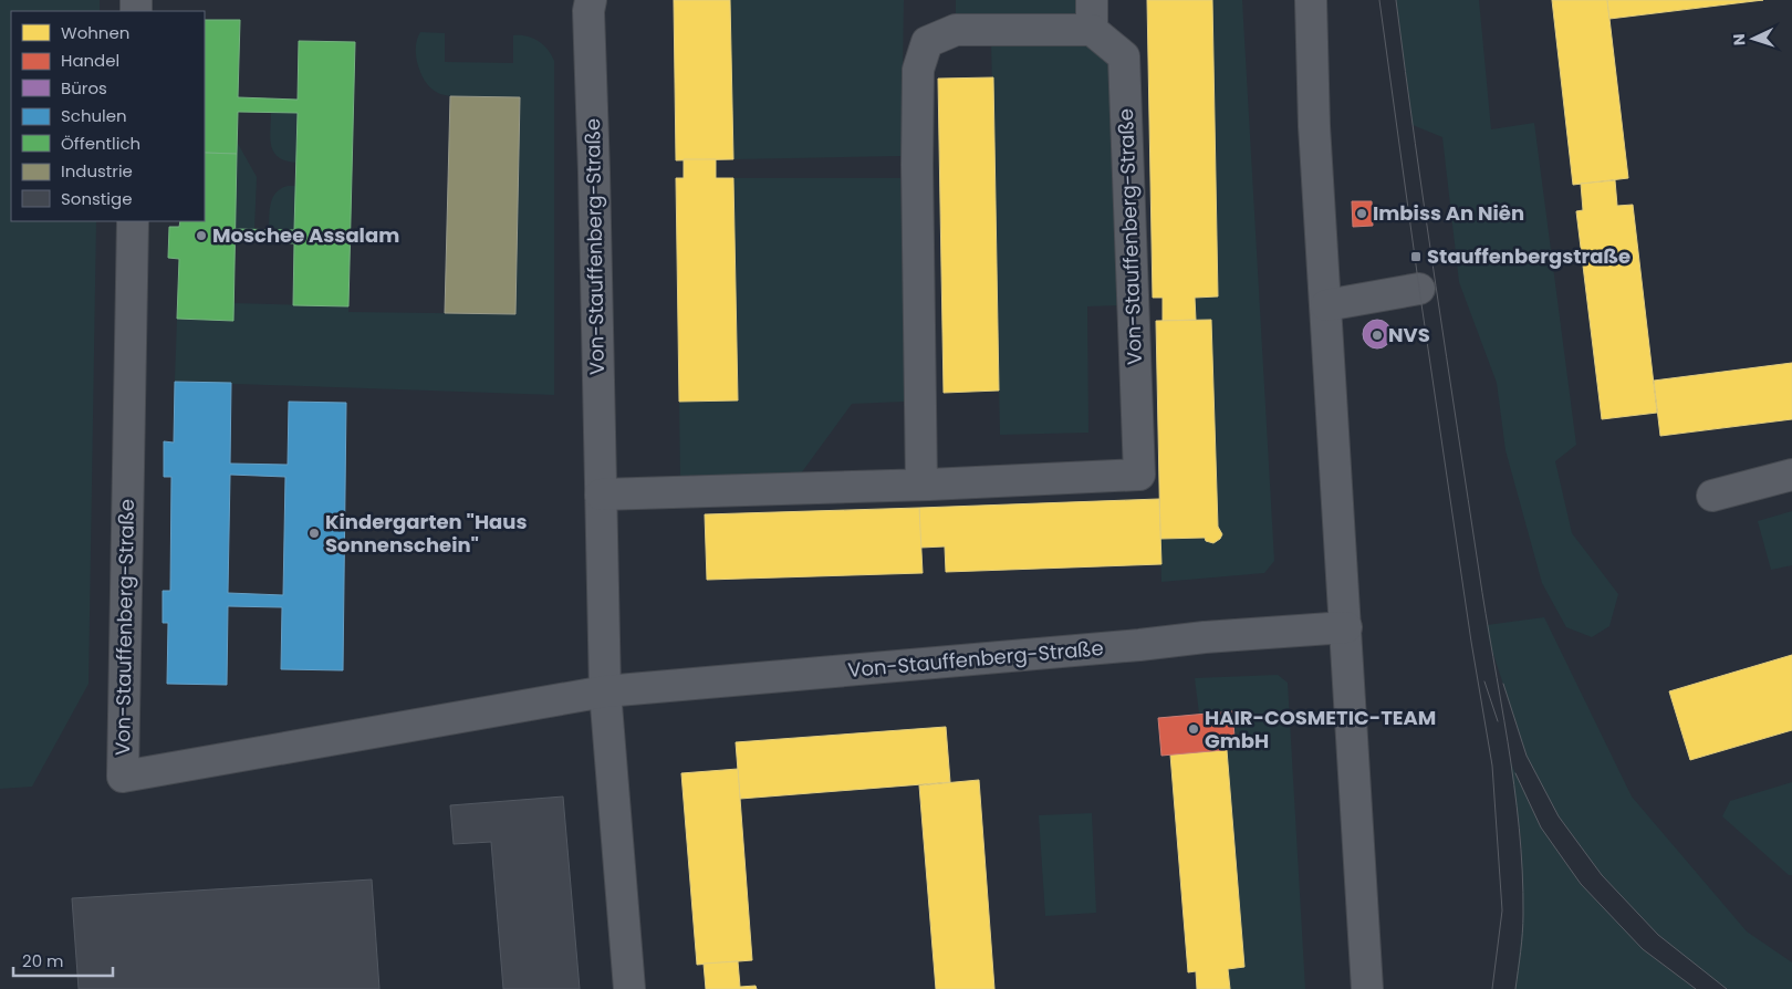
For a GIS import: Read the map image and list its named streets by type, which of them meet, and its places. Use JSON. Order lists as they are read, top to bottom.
{
  "streets": {
    "street": ["Von-Stauffenberg-Straße"]
  },
  "places": {
    "other": [
      "Imbiss An Niên",
      "Moschee Assalam",
      "NVS",
      "Kindergarten \"Haus Sonnenschein\"",
      "HAIR-COSMETIC-TEAM GmbH"
    ],
    "transit": ["Stauffenbergstraße"]
  },
  "legend": [
    "Wohnen",
    "Handel",
    "Büros",
    "Schulen",
    "Öffentlich",
    "Industrie",
    "Sonstige"
  ],
  "scale_bar": "20 m",
  "north": "left"
}
